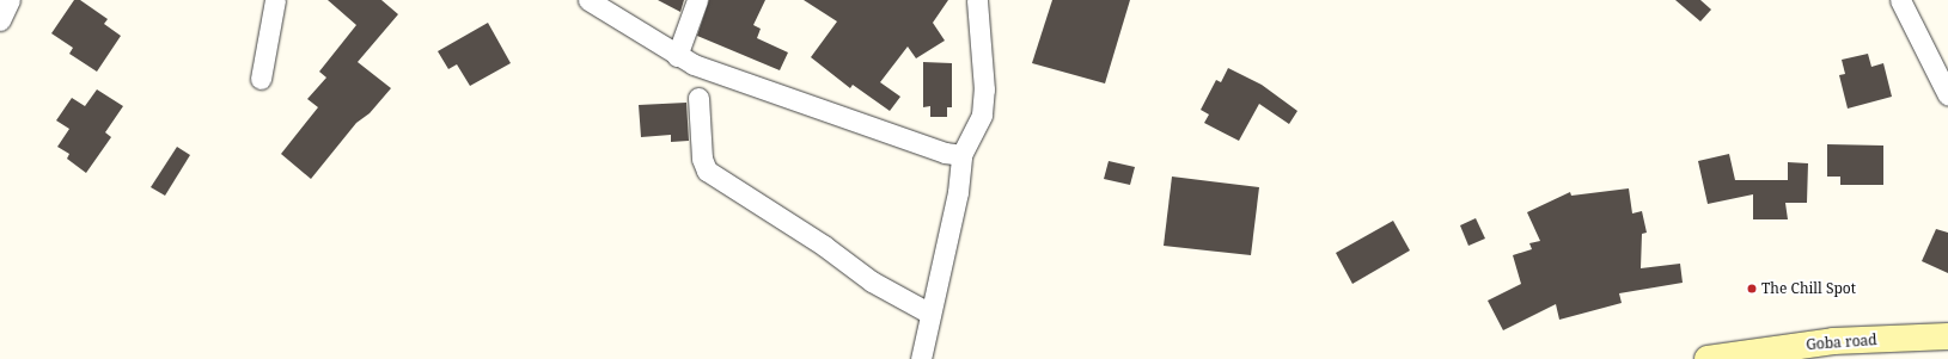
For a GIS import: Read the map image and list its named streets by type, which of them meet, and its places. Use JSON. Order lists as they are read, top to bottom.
{
  "streets": {
    "main road": ["Goba road"]
  },
  "places": ["The Chill Spot"]
}
